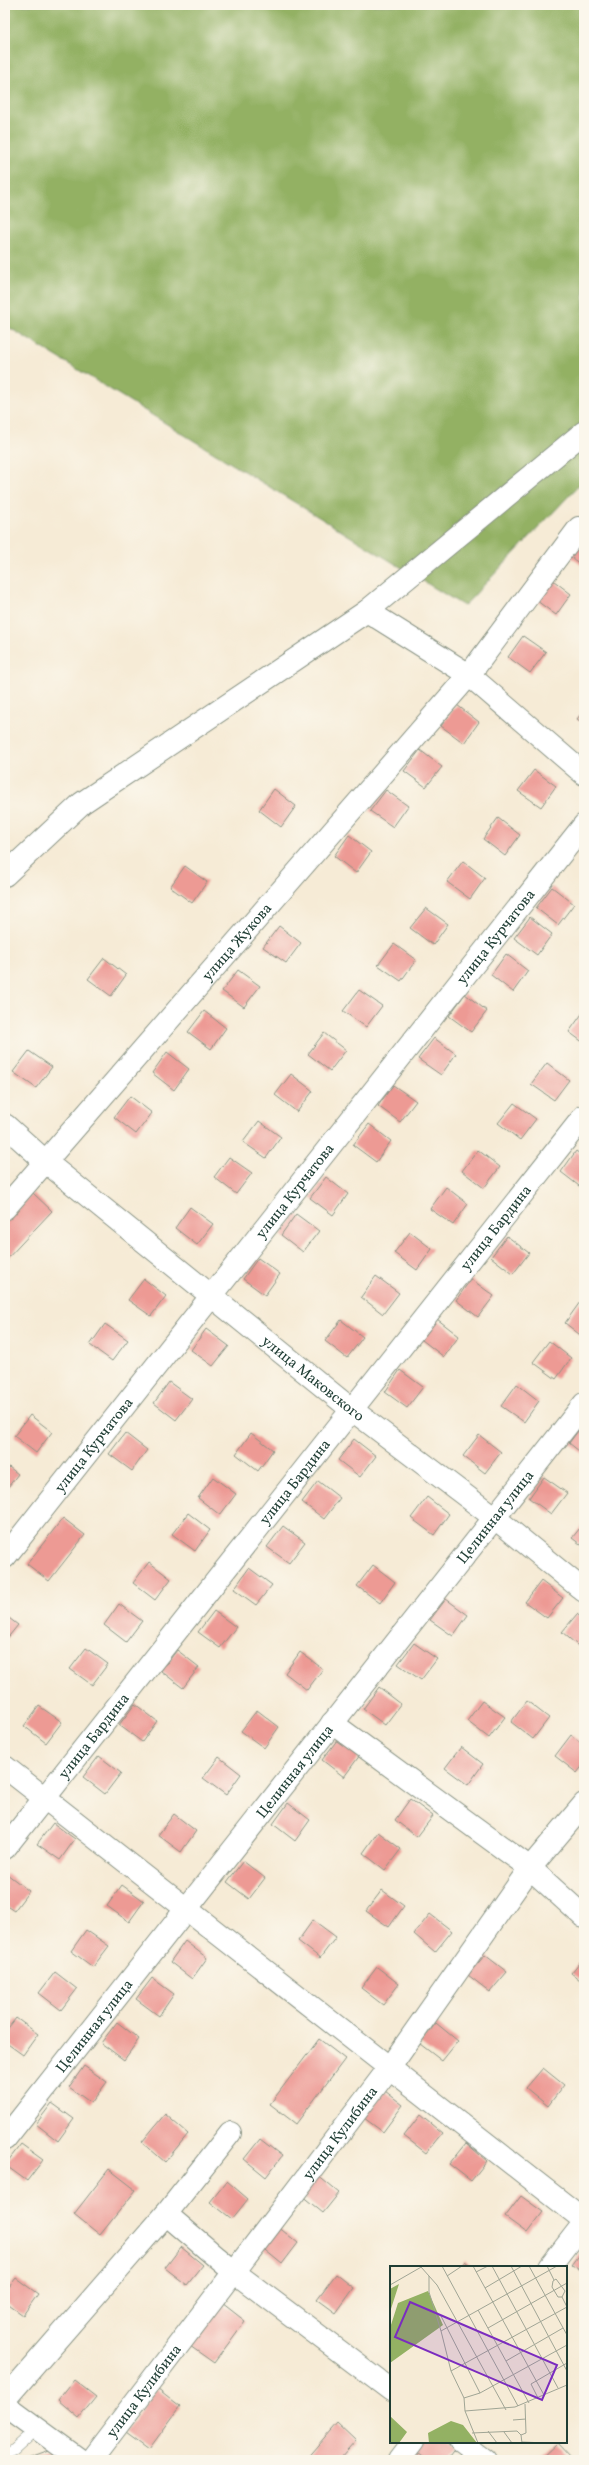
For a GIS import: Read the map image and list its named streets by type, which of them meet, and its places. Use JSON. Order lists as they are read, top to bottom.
{
  "streets": {
    "street": [
      "улица Курчатова",
      "улица Жукова",
      "улица Бардина",
      "улица Маковского",
      "Целинная улица",
      "улица Кулибина"
    ]
  },
  "crossings": [
    ["улица Курчатова", "улица Маковского"],
    ["улица Жукова", "улица Маковского"],
    ["улица Бардина", "улица Маковского"],
    ["улица Маковского", "Целинная улица"]
  ]
}
